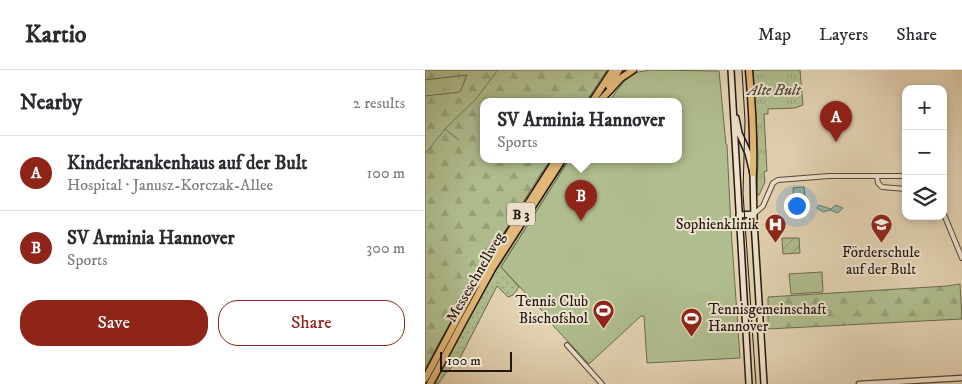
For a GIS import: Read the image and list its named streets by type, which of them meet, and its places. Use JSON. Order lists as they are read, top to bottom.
{
  "streets": {
    "highway": ["B 3", "Messeschnellweg"]
  },
  "parks": ["Alte Bult"],
  "places": {
    "hospital": ["Sophienklinik"],
    "school or university": ["Förderschule auf der Bult"],
    "sports": ["Tennis Club Bischofshol", "Tennisgemeinschaft Hannover"]
  },
  "scale_bar": "100 m",
  "page": {
    "header": "Kartio",
    "nav": ["Map", "Layers", "Share"],
    "heading": ["Nearby", "2 results"],
    "map_buttons": ["+", "−"],
    "popup": ["SV Arminia Hannover", "Sports"],
    "pins": ["A", "B"],
    "list": [
      {
        "mark": "A",
        "name": "Kinderkrankenhaus auf der Bult",
        "note": "Hospital · Janusz-Korczak-Allee",
        "value": "100 m"
      },
      {
        "mark": "B",
        "name": "SV Arminia Hannover",
        "note": "Sports",
        "value": "300 m"
      }
    ],
    "buttons": ["Save", "Share"],
    "scale": "100 m"
  }
}
